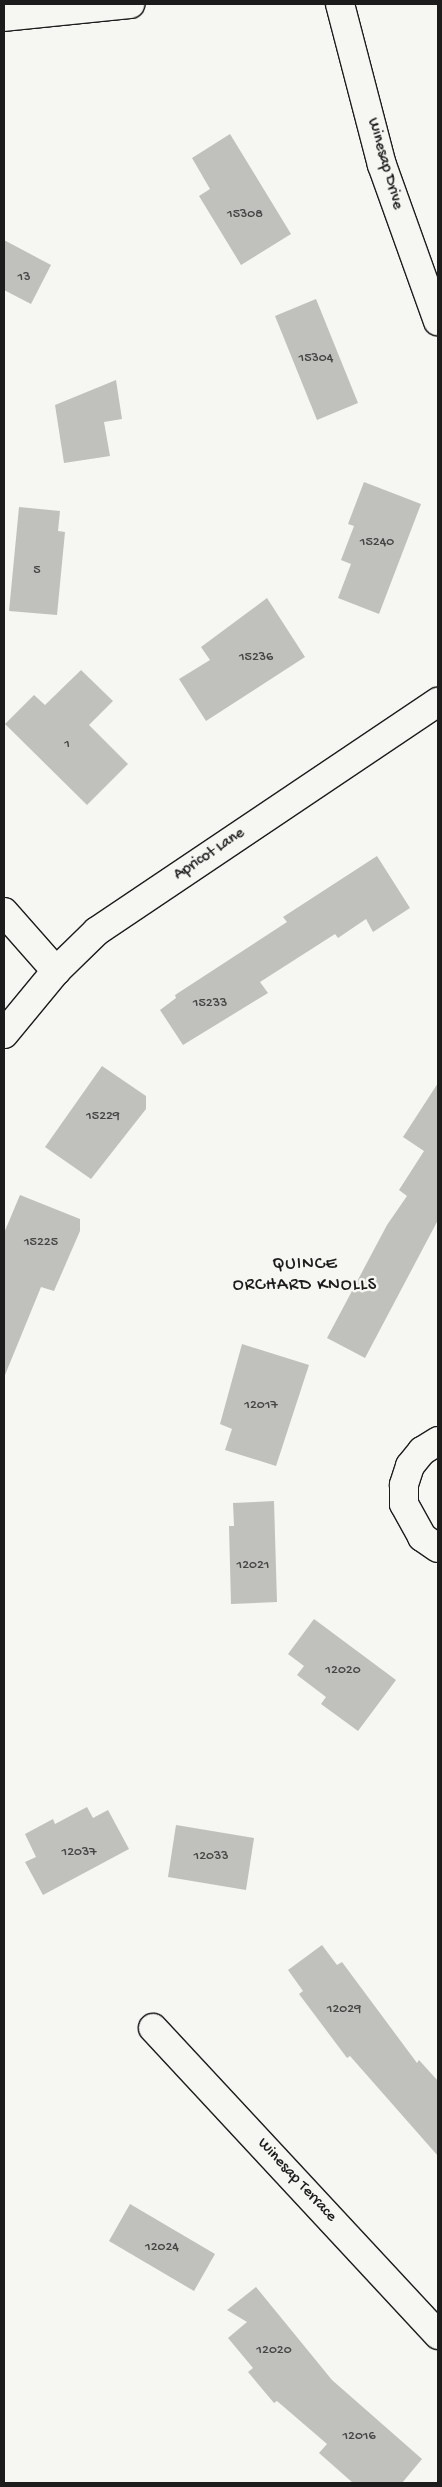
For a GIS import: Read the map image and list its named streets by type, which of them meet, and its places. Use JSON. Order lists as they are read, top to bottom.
{
  "streets": {
    "street": ["Winesap Drive", "Apricot Lane", "Winesap Terrace"]
  },
  "districts": ["QUINCE ORCHARD KNOLLS"],
  "house_numbers": [
    "15308",
    "13",
    "15304",
    "15240",
    "5",
    "15236",
    "1",
    "15233",
    "15229",
    "15225",
    "12017",
    "12021",
    "12020",
    "12037",
    "12033",
    "12029",
    "12024",
    "12020",
    "12016"
  ]
}
